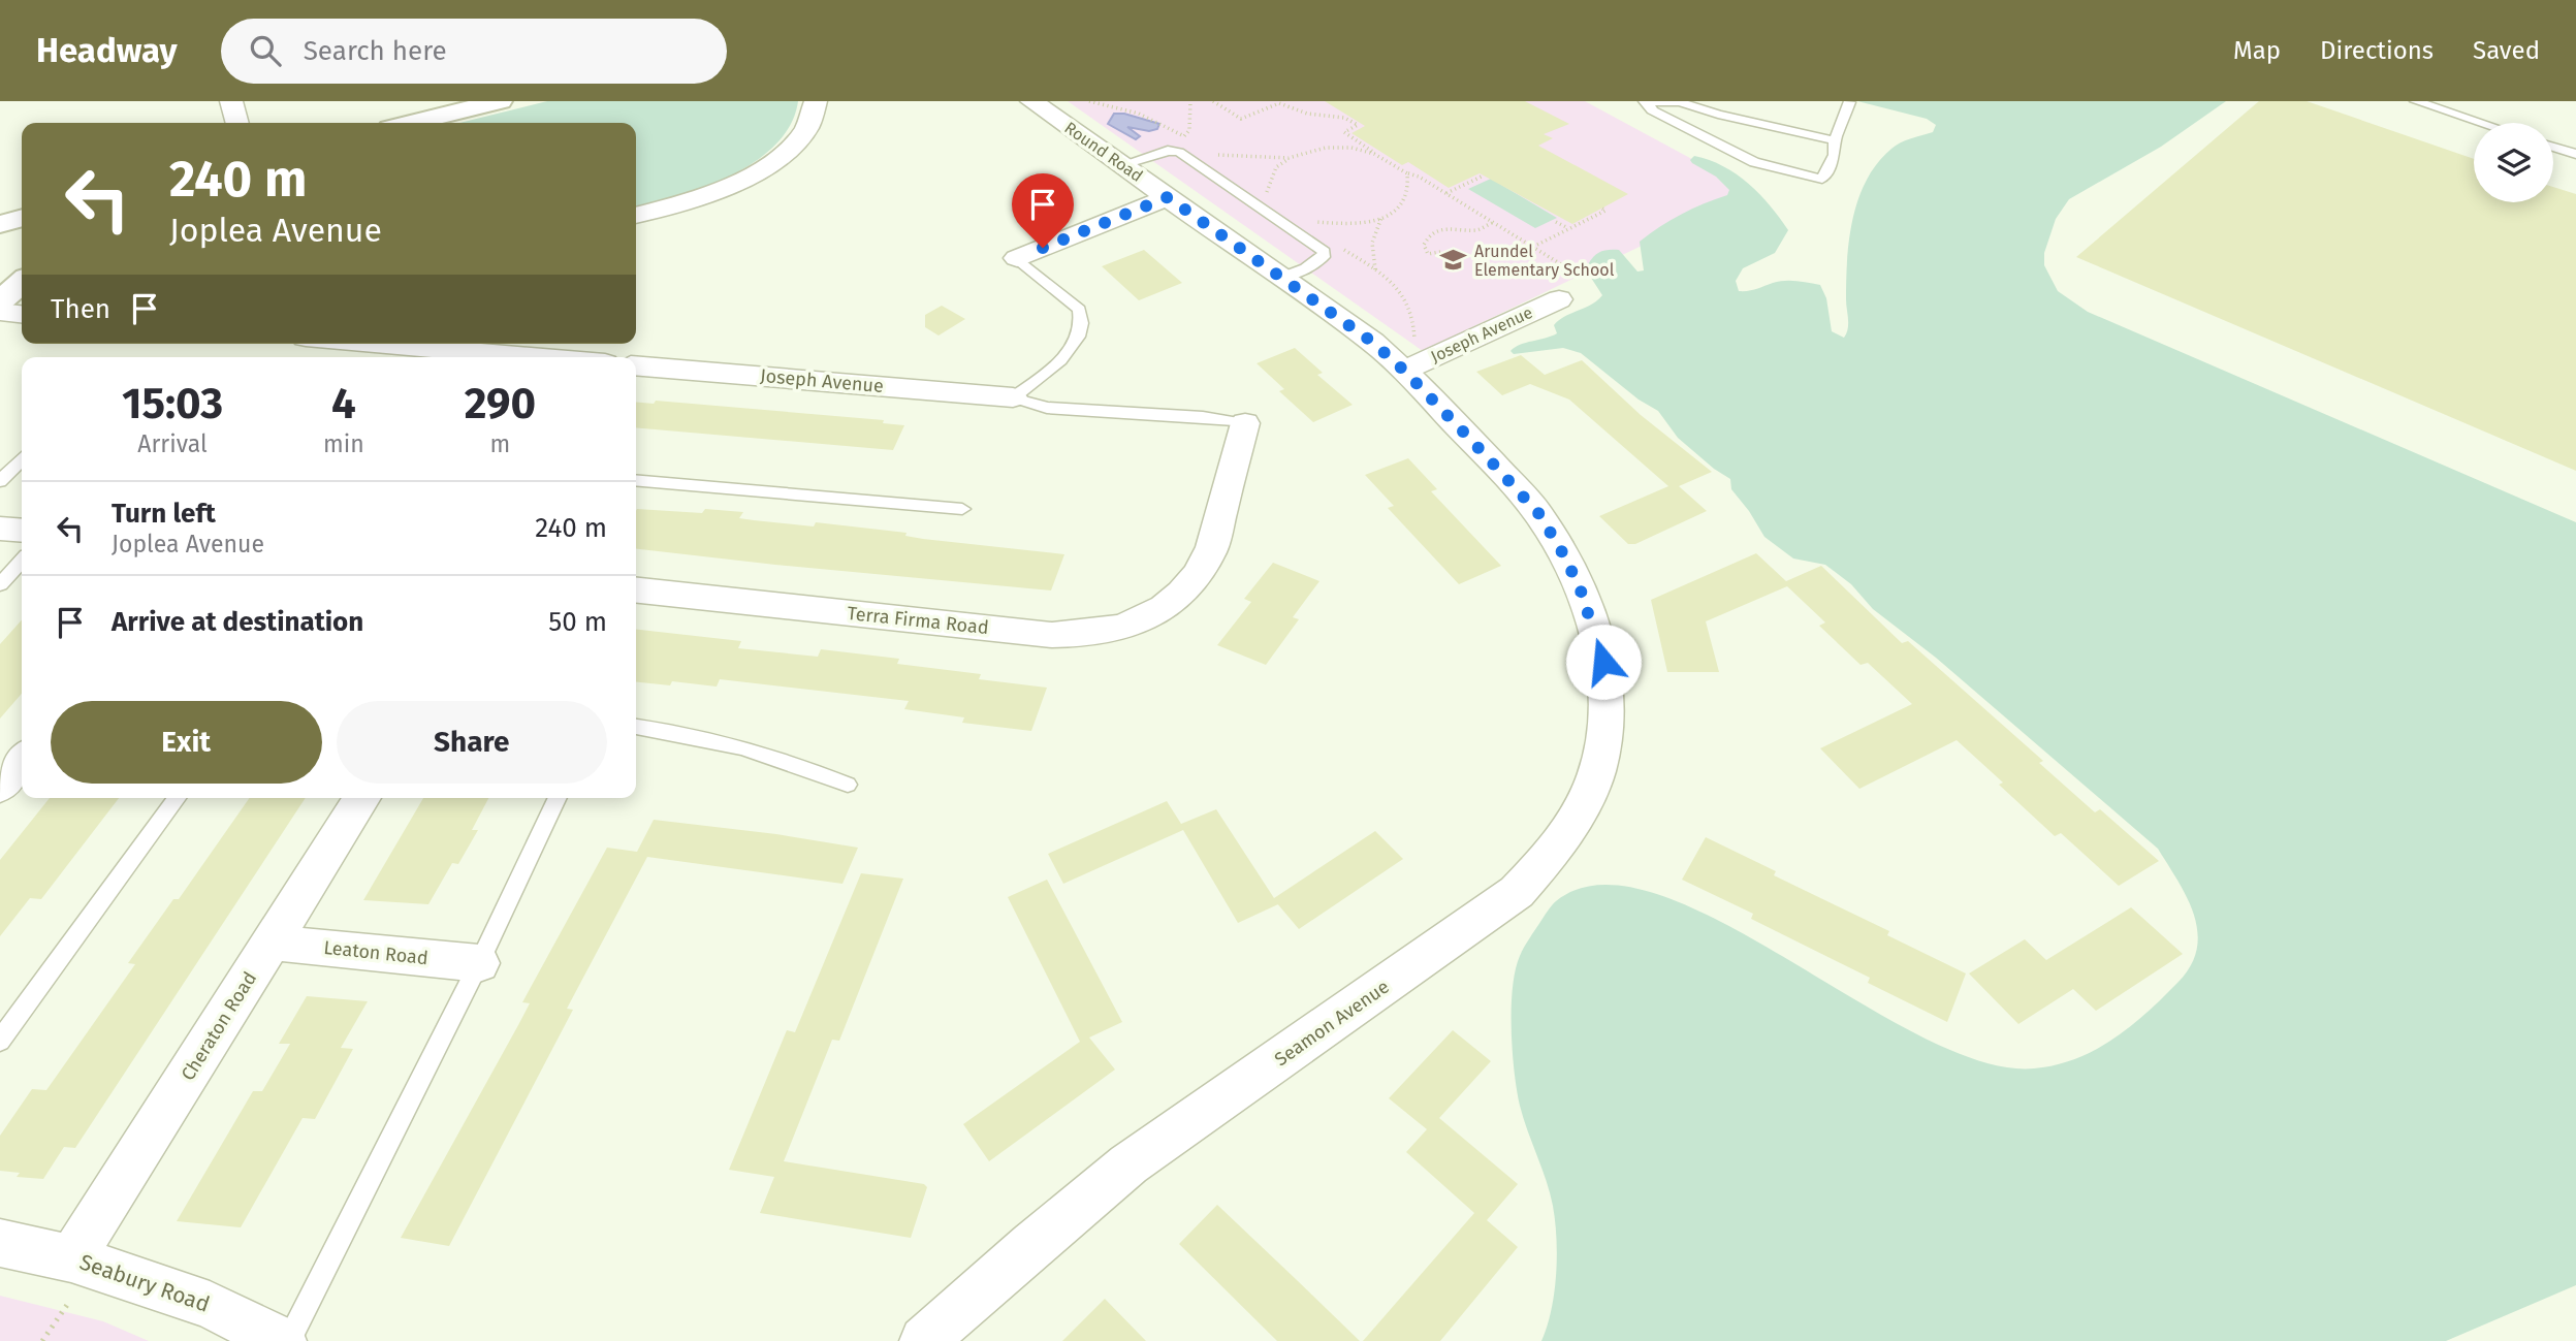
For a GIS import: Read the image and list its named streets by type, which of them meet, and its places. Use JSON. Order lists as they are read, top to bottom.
{
  "streets": {
    "street": [
      "Round Road",
      "Joseph Avenue",
      "Terra Firma Road",
      "Leaton Road",
      "Seamon Avenue",
      "Cheraton Road",
      "Seabury Road"
    ]
  },
  "crossings": [
    ["Round Road", "Joseph Avenue"],
    ["Round Road", "Seamon Avenue"],
    ["Leaton Road", "Cheraton Road"],
    ["Cheraton Road", "Seabury Road"]
  ],
  "places": {
    "school or university": ["Arundel Elementary School"]
  },
  "page": {
    "header": "Headway",
    "search": "Search here",
    "nav": ["Map", "Directions", "Saved"],
    "turn": ["240 m", "Joplea Avenue"],
    "then": "Then",
    "eta": [
      "15:03",
      "Arrival",
      "4",
      "min",
      "290",
      "m"
    ],
    "list": [
      {
        "name": "Turn left",
        "note": "Joplea Avenue",
        "value": "240 m"
      },
      {
        "name": "Arrive at destination",
        "value": "50 m"
      }
    ],
    "buttons": ["Exit", "Share"]
  }
}
